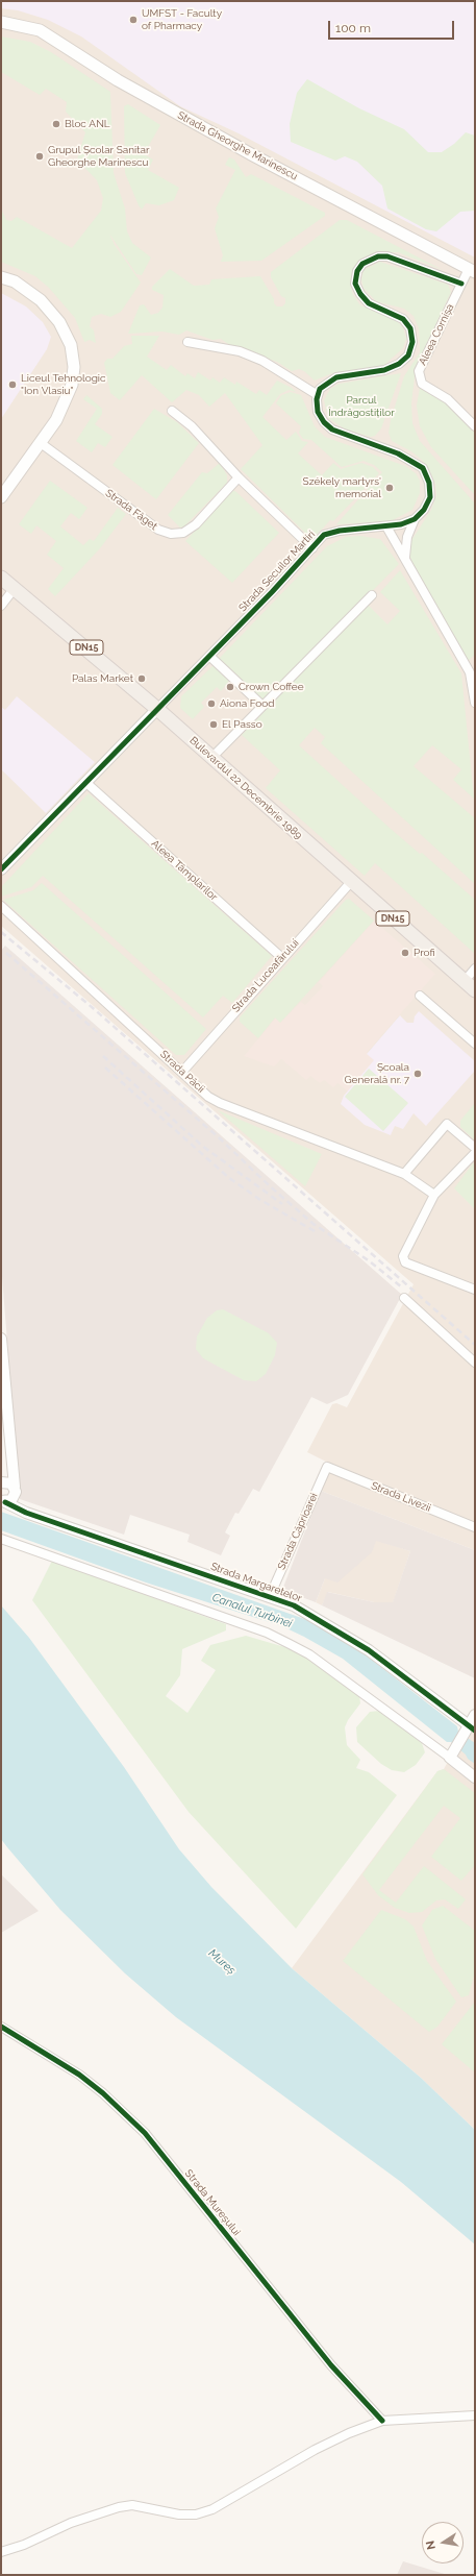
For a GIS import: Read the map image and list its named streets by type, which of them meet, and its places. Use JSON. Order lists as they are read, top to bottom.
{
  "streets": {
    "main road": ["Strada Gheorghe Marinescu", "DN15", "Bulevardul 22 Decembrie 1989"],
    "street": [
      "Aleea Cornișa",
      "Strada Făget",
      "Strada Secuilor Martiri",
      "Aleea Tâmplarilor",
      "Strada Luceafărului",
      "Strada Păcii",
      "Strada Livezii",
      "Strada Căprioarei",
      "Strada Margaretelor",
      "Strada Mureșului"
    ]
  },
  "crossings": [
    ["Strada Gheorghe Marinescu", "Aleea Cornișa"],
    ["Strada Secuilor Martiri", "Bulevardul 22 Decembrie 1989"],
    ["Strada Secuilor Martiri", "Aleea Tâmplarilor"],
    ["Bulevardul 22 Decembrie 1989", "Strada Luceafărului"],
    ["Aleea Tâmplarilor", "Strada Luceafărului"],
    ["Strada Luceafărului", "Strada Păcii"],
    ["Strada Livezii", "Strada Căprioarei"],
    ["Strada Căprioarei", "Strada Margaretelor"]
  ],
  "water": ["Canalul Turbinei", "Mureș"],
  "parks": ["Parcul Îndrăgostiților"],
  "places": [
    "UMFST - Faculty of Pharmacy",
    "Bloc ANL",
    "Grupul Școlar Sanitar Gheorghe Marinescu",
    "Liceul Tehnologic \"Ion Vlasiu\"",
    "Székely martyrs' memorial",
    "Palas Market",
    "Crown Coffee",
    "Aiona Food",
    "El Passo",
    "Profi",
    "Școala Generală nr. 7"
  ],
  "scale_bar": "100 m",
  "north": "left"
}
